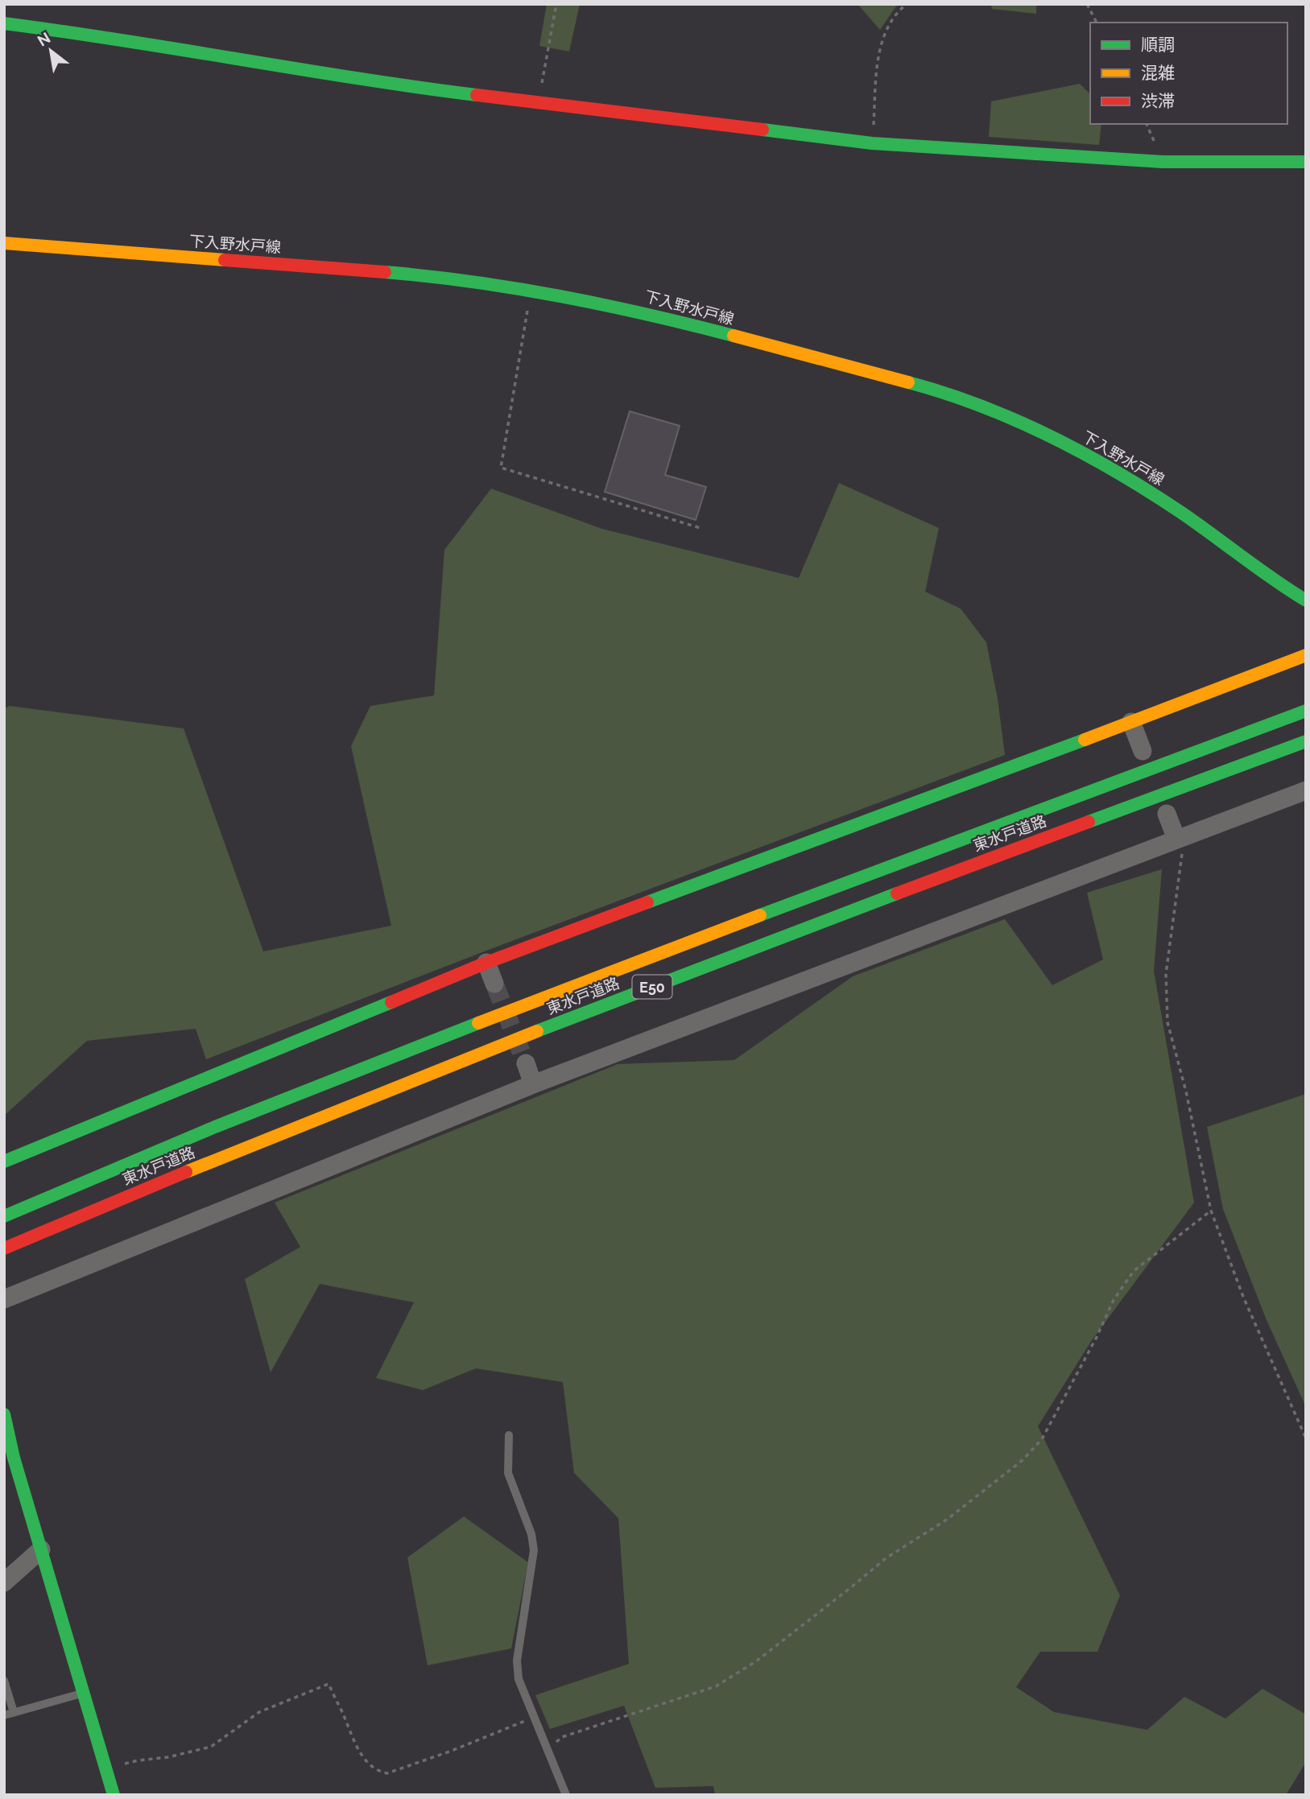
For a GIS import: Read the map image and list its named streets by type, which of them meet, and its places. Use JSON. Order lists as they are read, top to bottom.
{
  "streets": {
    "main road": ["下入野水戸線", "東水戸道路", "E50"]
  },
  "legend": ["順調", "混雑", "渋滞"],
  "north": "top left"
}
